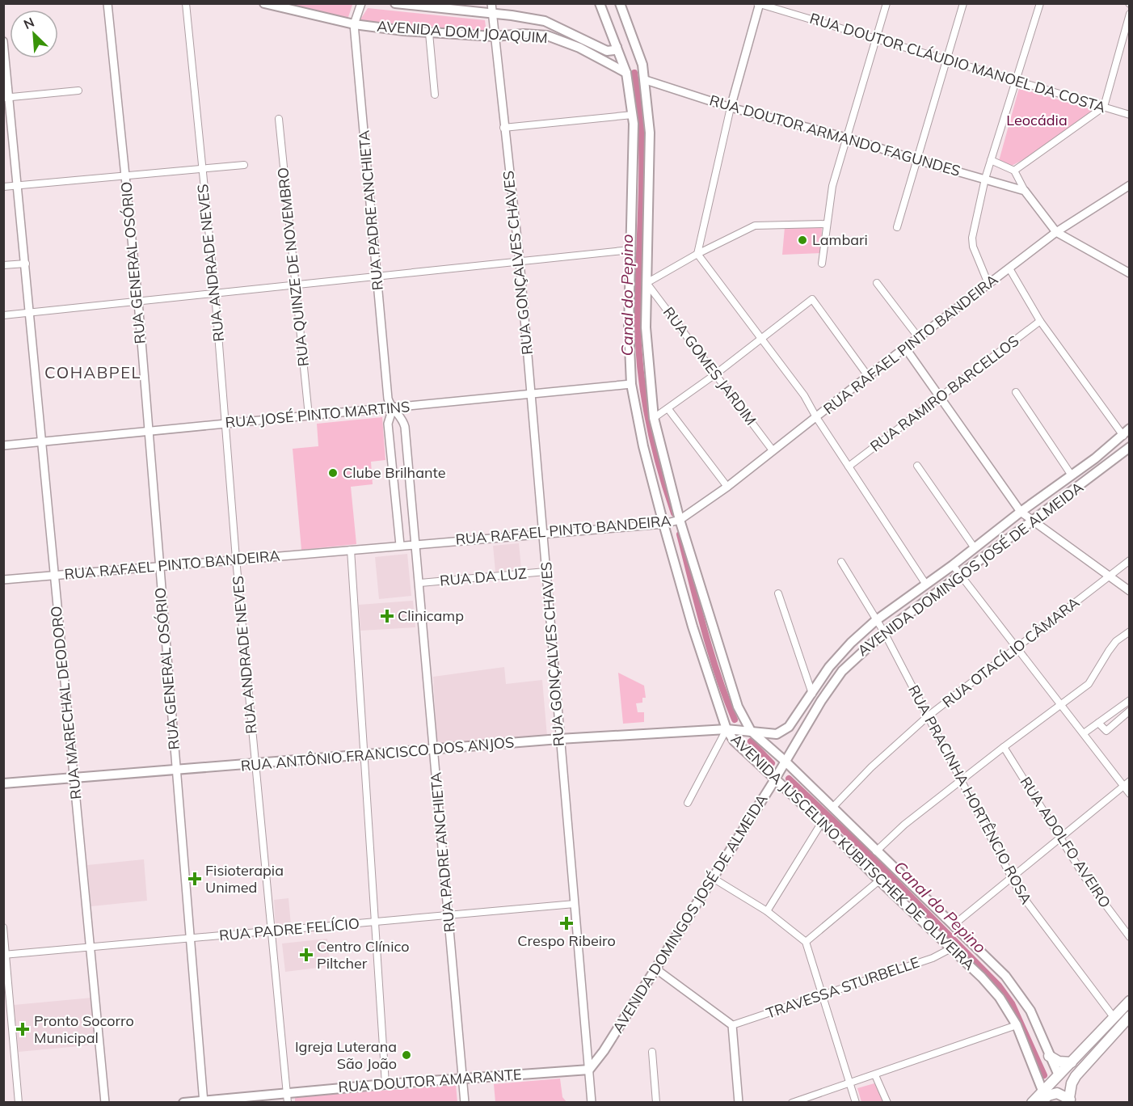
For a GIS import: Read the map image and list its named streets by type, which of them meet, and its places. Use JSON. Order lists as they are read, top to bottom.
{
  "streets": {
    "main road": [
      "AVENIDA DOM JOAQUIM",
      "AVENIDA DOMINGOS JOSÉ DE ALMEIDA",
      "RUA ANTÔNIO FRANCISCO DOS ANJOS",
      "AVENIDA JUSCELINO KUBITSCHEK DE OLIVEIRA",
      "RUA DOUTOR AMARANTE"
    ],
    "street": [
      "RUA DOUTOR CLÁUDIO MANOEL DA COSTA",
      "RUA DOUTOR ARMANDO FAGUNDES",
      "RUA PADRE ANCHIETA",
      "RUA GENERAL OSÓRIO",
      "RUA ANDRADE NEVES",
      "RUA GONÇALVES CHAVES",
      "RUA QUINZE DE NOVEMBRO",
      "RUA RAFAEL PINTO BANDEIRA",
      "RUA GOMES JARDIM",
      "RUA RAMIRO BARCELLOS",
      "RUA JOSÉ PINTO MARTINS",
      "RUA DA LUZ",
      "RUA OTACÍLIO CÂMARA",
      "RUA MARECHAL DEODORO",
      "RUA PRACINHA HORTÊNCIO ROSA",
      "RUA ADOLFO AVEIRO",
      "RUA PADRE FELÍCIO",
      "TRAVESSA STURBELLE"
    ]
  },
  "crossings": [
    ["AVENIDA DOM JOAQUIM", "RUA PADRE ANCHIETA"],
    ["AVENIDA DOM JOAQUIM", "RUA GONÇALVES CHAVES"],
    ["AVENIDA DOM JOAQUIM", "AVENIDA JUSCELINO KUBITSCHEK DE OLIVEIRA"],
    ["RUA DOUTOR ARMANDO FAGUNDES", "AVENIDA JUSCELINO KUBITSCHEK DE OLIVEIRA"],
    ["RUA PADRE ANCHIETA", "RUA RAFAEL PINTO BANDEIRA"],
    ["RUA PADRE ANCHIETA", "RUA JOSÉ PINTO MARTINS"],
    ["RUA PADRE ANCHIETA", "RUA DA LUZ"],
    ["RUA PADRE ANCHIETA", "RUA ANTÔNIO FRANCISCO DOS ANJOS"],
    ["RUA PADRE ANCHIETA", "RUA PADRE FELÍCIO"],
    ["RUA PADRE ANCHIETA", "RUA DOUTOR AMARANTE"],
    ["RUA GENERAL OSÓRIO", "RUA RAFAEL PINTO BANDEIRA"],
    ["RUA GENERAL OSÓRIO", "RUA JOSÉ PINTO MARTINS"],
    ["RUA GENERAL OSÓRIO", "RUA ANTÔNIO FRANCISCO DOS ANJOS"],
    ["RUA GENERAL OSÓRIO", "RUA PADRE FELÍCIO"],
    ["RUA GENERAL OSÓRIO", "RUA DOUTOR AMARANTE"],
    ["RUA ANDRADE NEVES", "RUA RAFAEL PINTO BANDEIRA"],
    ["RUA ANDRADE NEVES", "RUA JOSÉ PINTO MARTINS"],
    ["RUA ANDRADE NEVES", "RUA ANTÔNIO FRANCISCO DOS ANJOS"],
    ["RUA ANDRADE NEVES", "RUA PADRE FELÍCIO"],
    ["RUA ANDRADE NEVES", "RUA DOUTOR AMARANTE"],
    ["RUA GONÇALVES CHAVES", "RUA RAFAEL PINTO BANDEIRA"],
    ["RUA GONÇALVES CHAVES", "RUA JOSÉ PINTO MARTINS"],
    ["RUA GONÇALVES CHAVES", "AVENIDA DOMINGOS JOSÉ DE ALMEIDA"],
    ["RUA GONÇALVES CHAVES", "RUA DA LUZ"],
    ["RUA GONÇALVES CHAVES", "RUA ANTÔNIO FRANCISCO DOS ANJOS"],
    ["RUA GONÇALVES CHAVES", "RUA PADRE FELÍCIO"],
    ["RUA GONÇALVES CHAVES", "RUA DOUTOR AMARANTE"],
    ["RUA QUINZE DE NOVEMBRO", "RUA JOSÉ PINTO MARTINS"],
    ["RUA RAFAEL PINTO BANDEIRA", "RUA GOMES JARDIM"],
    ["RUA RAFAEL PINTO BANDEIRA", "RUA MARECHAL DEODORO"],
    ["RUA RAFAEL PINTO BANDEIRA", "AVENIDA JUSCELINO KUBITSCHEK DE OLIVEIRA"],
    ["RUA GOMES JARDIM", "AVENIDA JUSCELINO KUBITSCHEK DE OLIVEIRA"],
    ["RUA JOSÉ PINTO MARTINS", "RUA MARECHAL DEODORO"],
    ["RUA JOSÉ PINTO MARTINS", "AVENIDA JUSCELINO KUBITSCHEK DE OLIVEIRA"],
    ["AVENIDA DOMINGOS JOSÉ DE ALMEIDA", "RUA ANTÔNIO FRANCISCO DOS ANJOS"],
    ["AVENIDA DOMINGOS JOSÉ DE ALMEIDA", "RUA PRACINHA HORTÊNCIO ROSA"],
    ["AVENIDA DOMINGOS JOSÉ DE ALMEIDA", "AVENIDA JUSCELINO KUBITSCHEK DE OLIVEIRA"],
    ["AVENIDA DOMINGOS JOSÉ DE ALMEIDA", "RUA DOUTOR AMARANTE"],
    ["RUA OTACÍLIO CÂMARA", "RUA PRACINHA HORTÊNCIO ROSA"],
    ["RUA OTACÍLIO CÂMARA", "AVENIDA JUSCELINO KUBITSCHEK DE OLIVEIRA"],
    ["RUA MARECHAL DEODORO", "RUA ANTÔNIO FRANCISCO DOS ANJOS"],
    ["RUA MARECHAL DEODORO", "RUA PADRE FELÍCIO"],
    ["RUA ANTÔNIO FRANCISCO DOS ANJOS", "AVENIDA JUSCELINO KUBITSCHEK DE OLIVEIRA"],
    ["AVENIDA JUSCELINO KUBITSCHEK DE OLIVEIRA", "TRAVESSA STURBELLE"]
  ],
  "districts": ["COHABPEL"],
  "water": ["Canal do Pepino"],
  "parks": ["Leocádia"],
  "places": {
    "other": ["Lambari", "Clube Brilhante", "Igreja Luterana São João"],
    "health": [
      "Clinicamp",
      "Fisioterapia Unimed",
      "Crespo Ribeiro",
      "Centro Clínico Piltcher",
      "Pronto Socorro Municipal"
    ]
  },
  "north": "top left"
}
